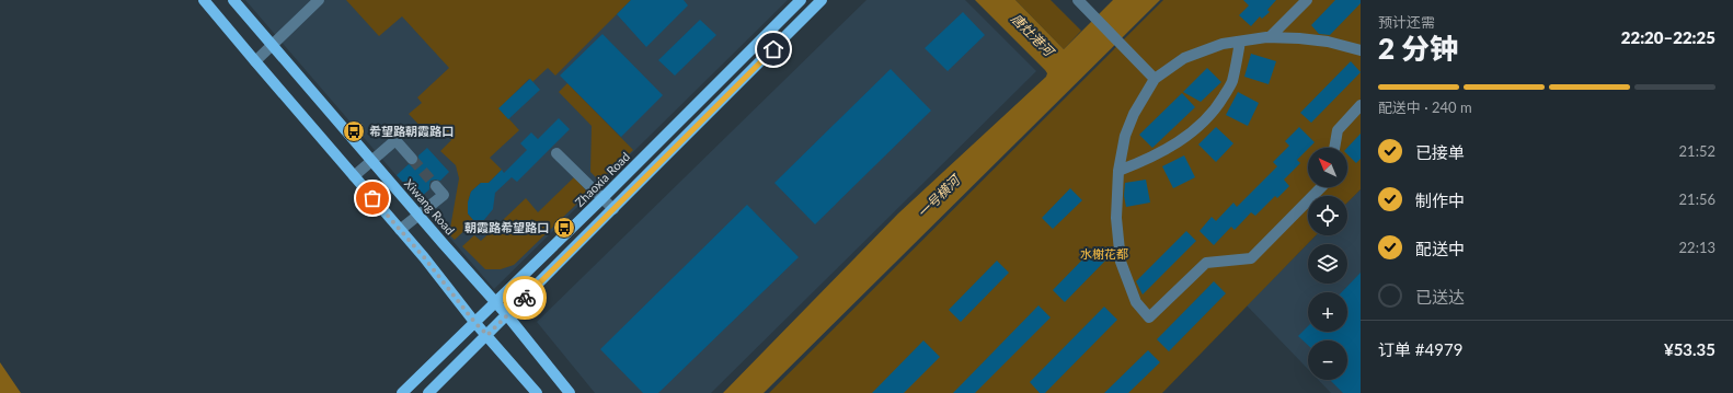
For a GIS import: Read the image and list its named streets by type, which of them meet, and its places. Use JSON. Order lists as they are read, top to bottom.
{
  "streets": {
    "main road": ["Zhaoxia Road", "Xiwang Road"]
  },
  "crossings": [
    ["Zhaoxia Road", "Xiwang Road"]
  ],
  "water": ["唐灶港河", "一号横河"],
  "parks": ["水榭花都"],
  "places": {
    "bus stop": ["希望路朝霞路口", "朝霞路希望路口"]
  },
  "north": "top left",
  "page": {
    "heading": ["2 分钟", "预计还需", "22:20–22:25"],
    "panel": ["订单 #4979", "¥53.35"],
    "bar": "配送中 · 240 m",
    "list": [
      ["已接单", "21:52"],
      ["制作中", "21:56"],
      ["配送中", "22:13"],
      "已送达"
    ],
    "map_buttons": ["+", "−"]
  }
}
